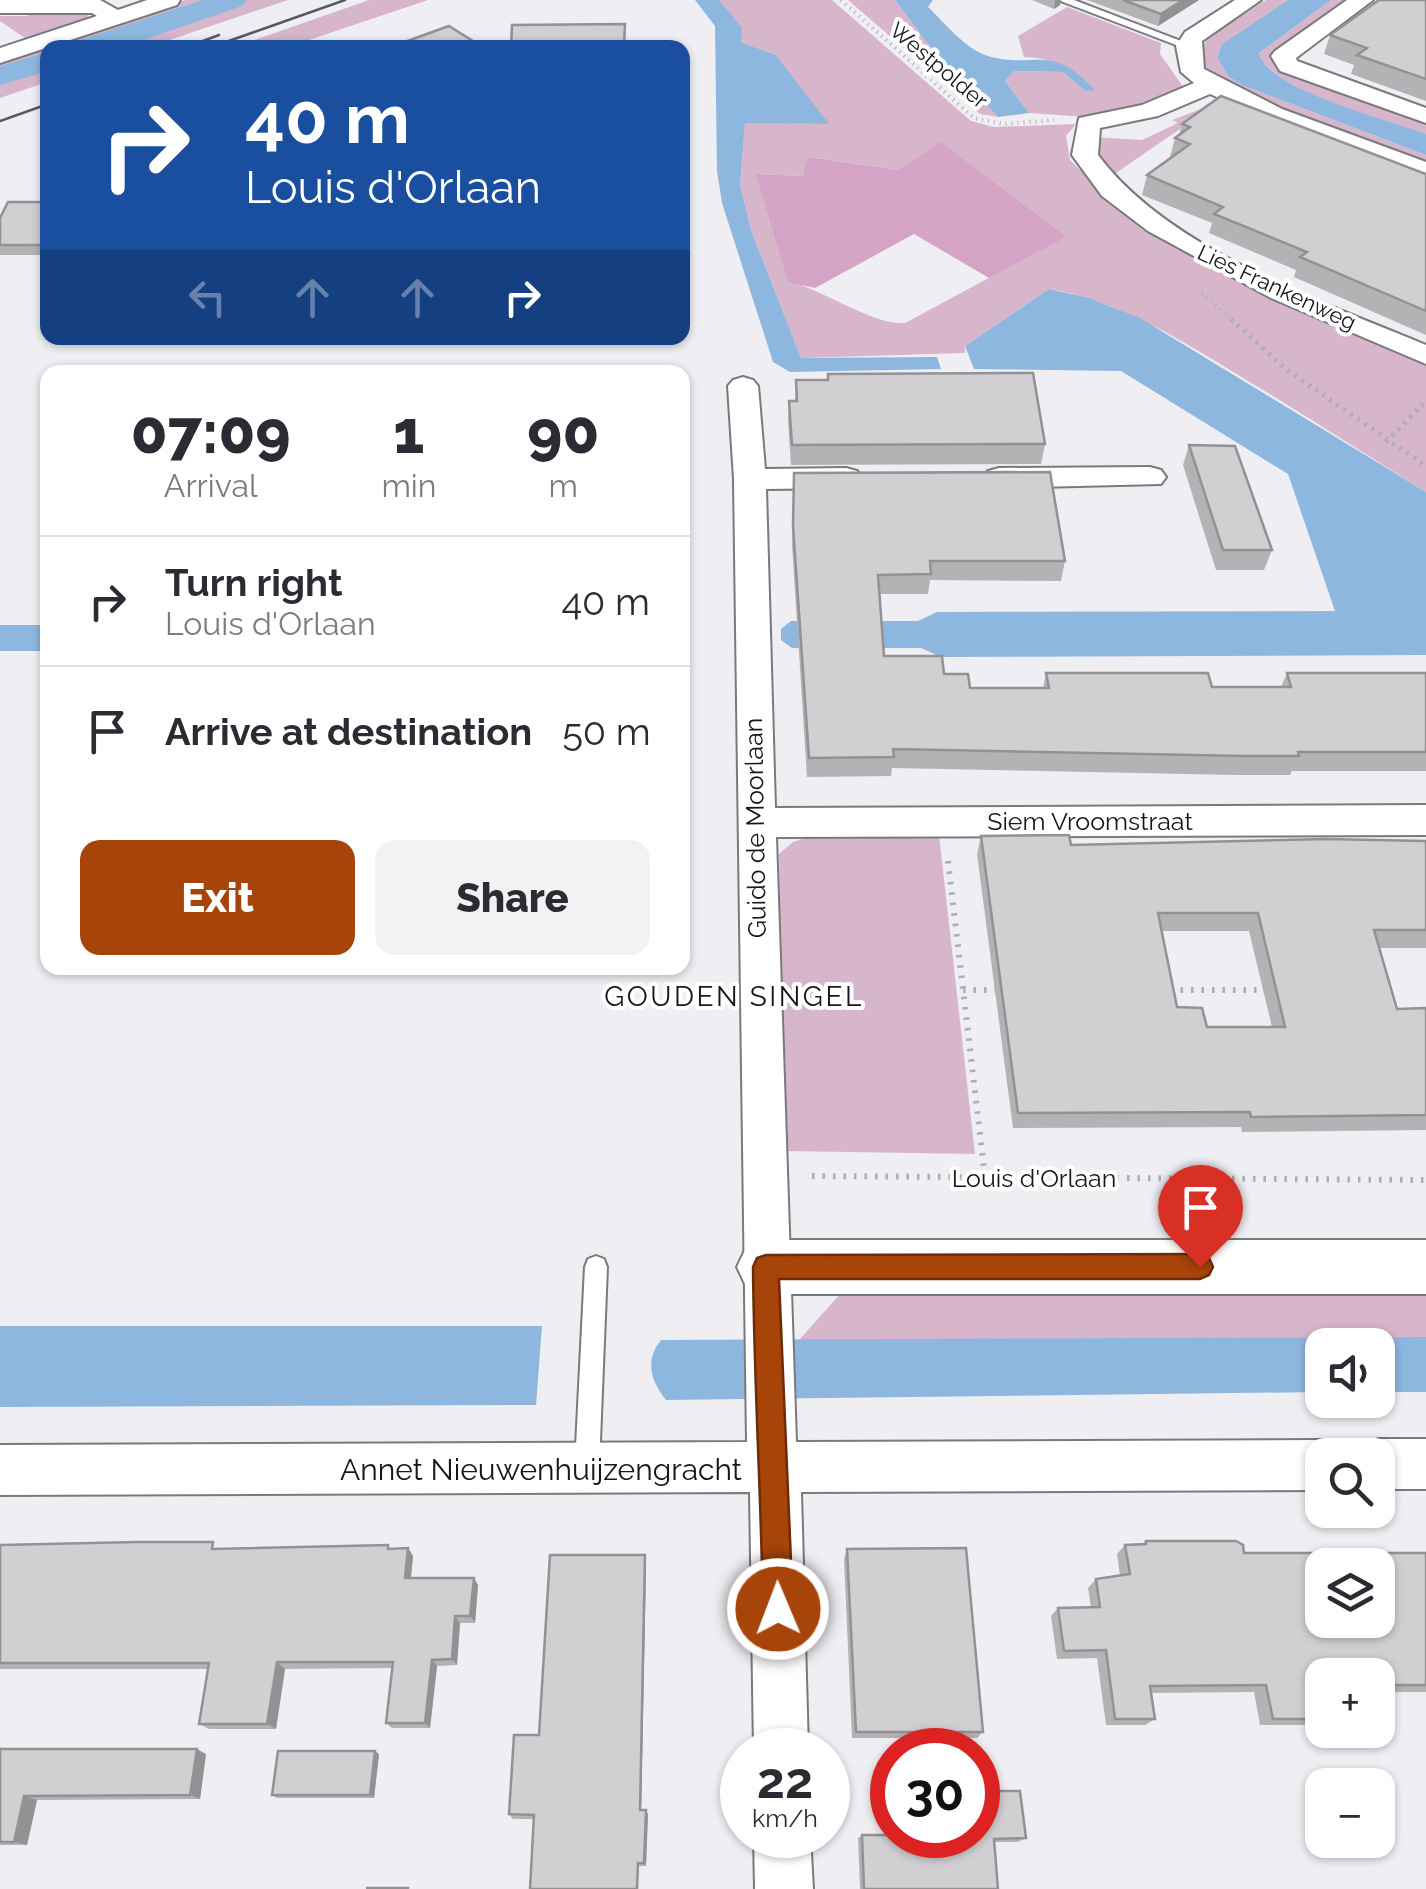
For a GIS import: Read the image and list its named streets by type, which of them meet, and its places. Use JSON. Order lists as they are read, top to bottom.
{
  "streets": {
    "street": [
      "Lies Frankenweg",
      "Siem Vroomstraat",
      "Guido de Moorlaan",
      "Annet Nieuwenhuijzengracht"
    ],
    "path": ["Westpolder", "Louis d'Orlaan"]
  },
  "crossings": [
    ["Westpolder", "Lies Frankenweg"],
    ["Siem Vroomstraat", "Guido de Moorlaan"],
    ["Guido de Moorlaan", "Louis d'Orlaan"],
    ["Guido de Moorlaan", "Annet Nieuwenhuijzengracht"]
  ],
  "districts": ["GOUDEN SINGEL"],
  "page": {
    "turn": ["40 m", "Louis d'Orlaan"],
    "eta": [
      "07:09",
      "Arrival",
      "1",
      "min",
      "90",
      "m"
    ],
    "list": [
      {
        "name": "Turn right",
        "note": "Louis d'Orlaan",
        "value": "40 m"
      },
      {
        "name": "Arrive at destination",
        "value": "50 m"
      }
    ],
    "buttons": ["Exit", "Share"],
    "map_buttons": ["+", "−"],
    "speed": "22 km/h",
    "limit": "30"
  }
}
